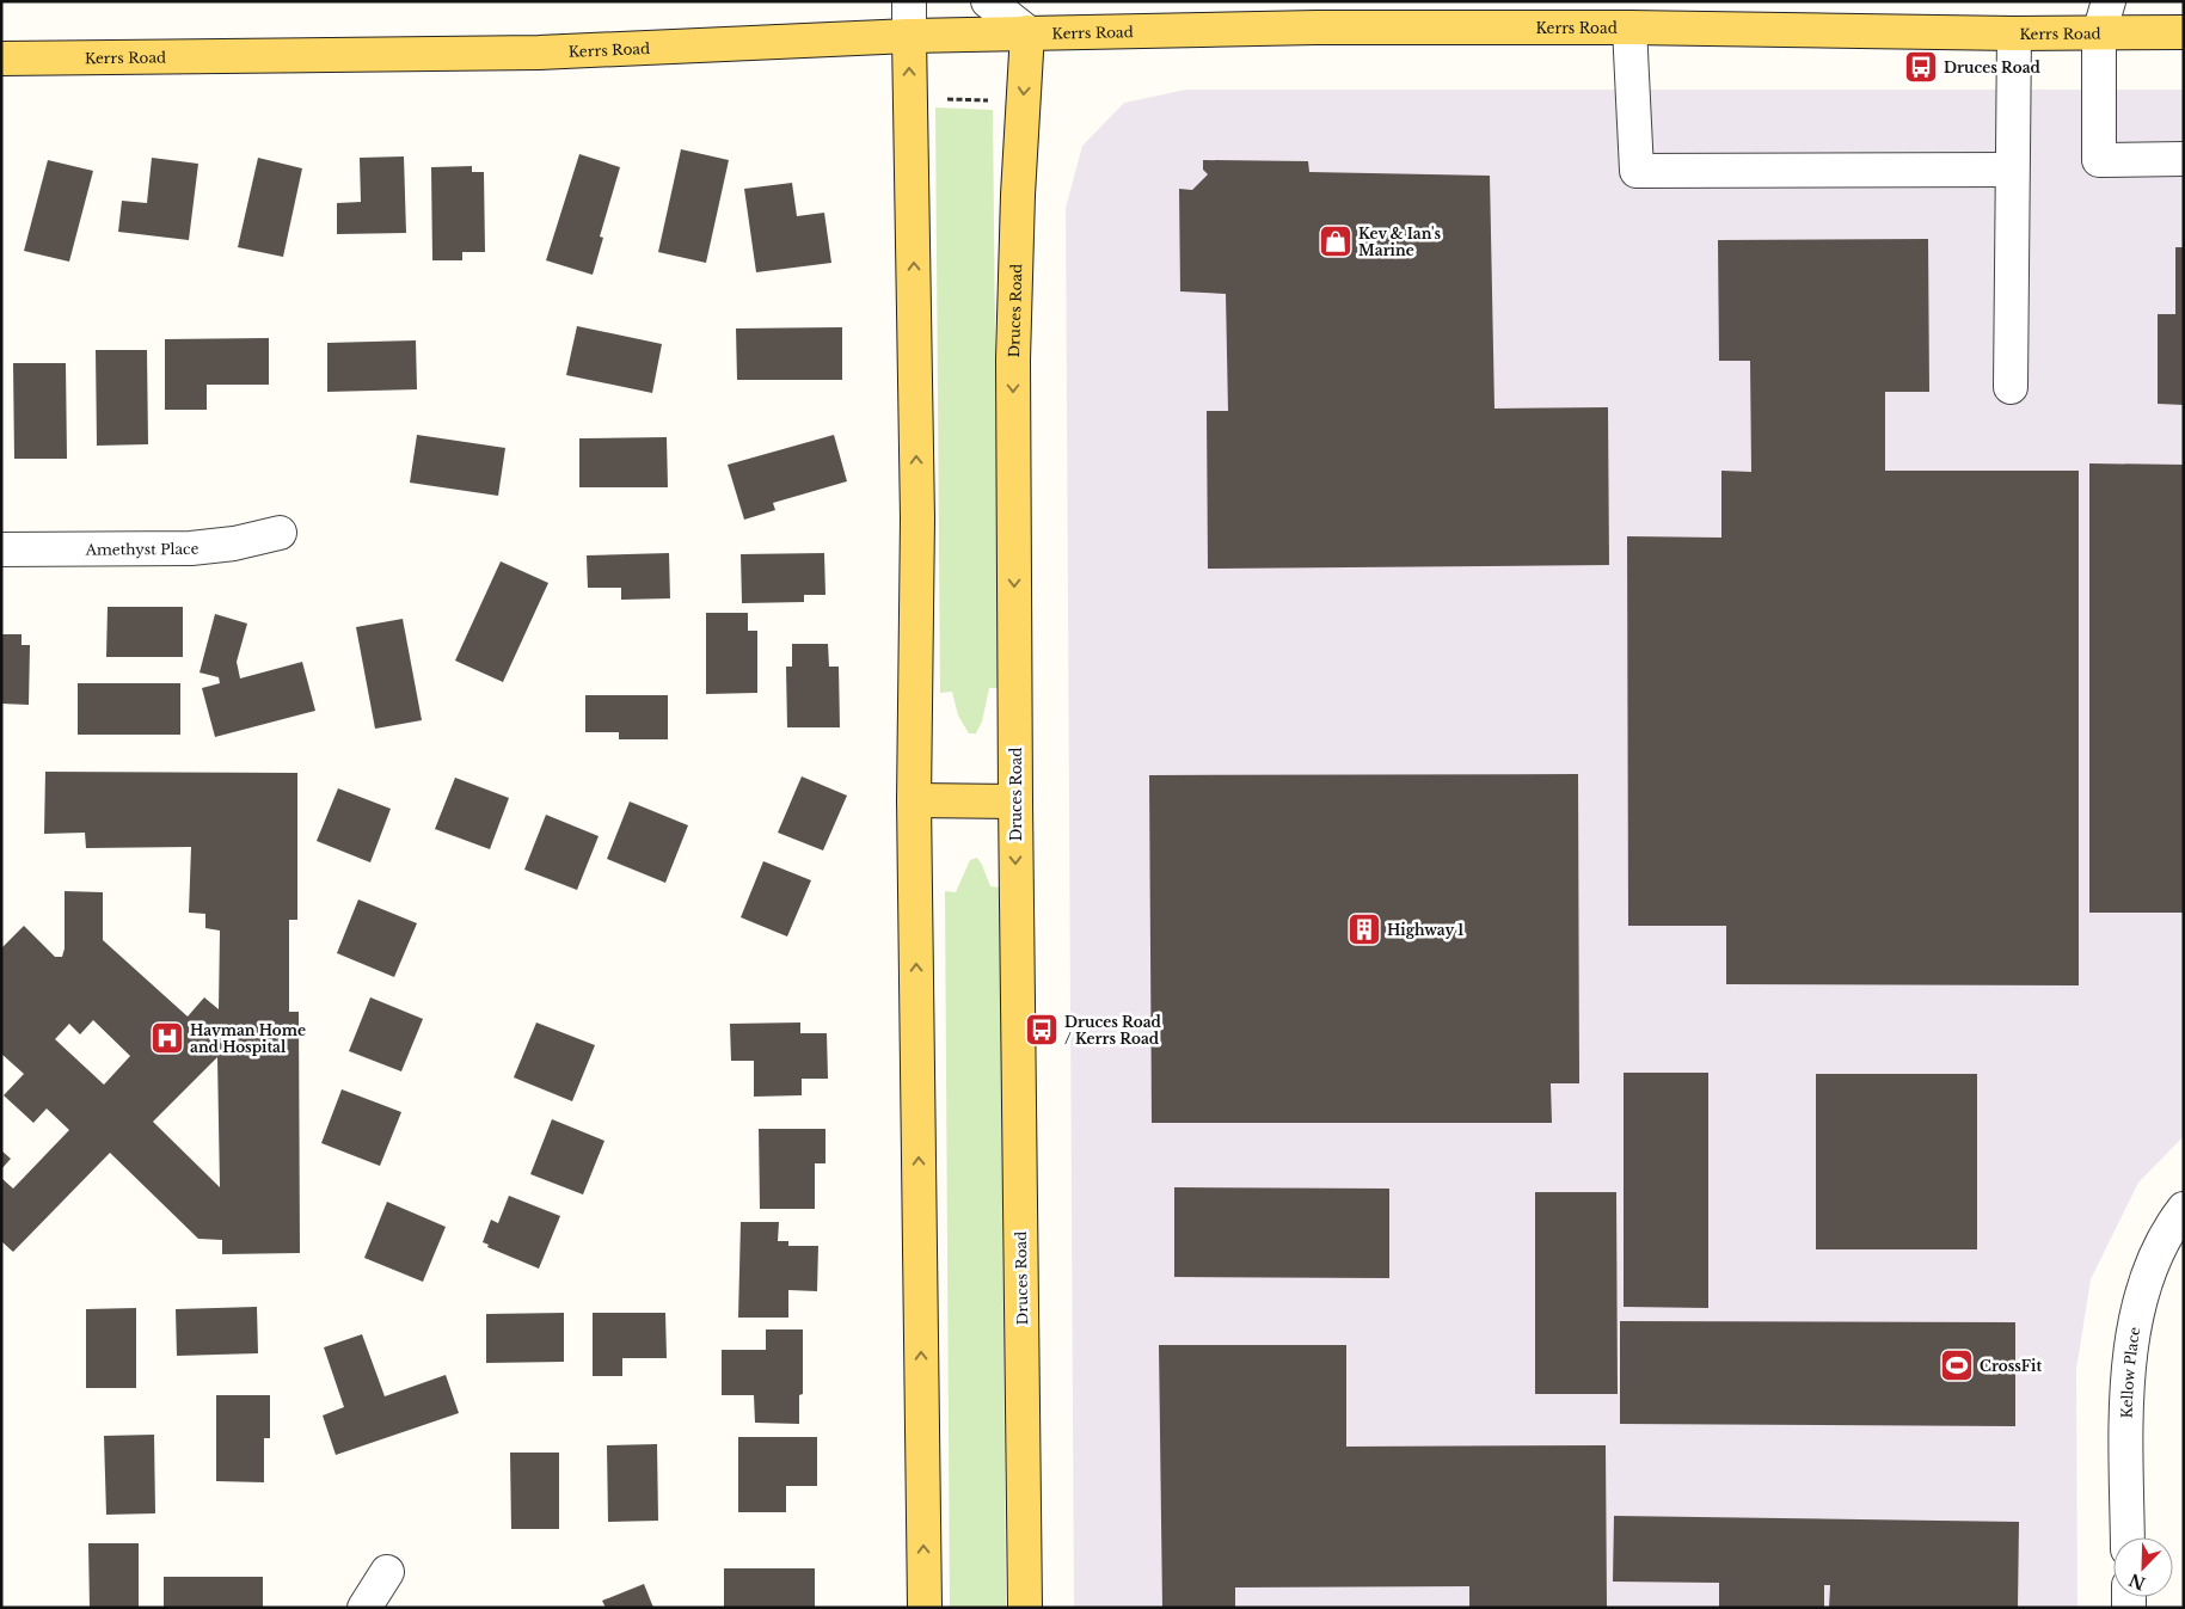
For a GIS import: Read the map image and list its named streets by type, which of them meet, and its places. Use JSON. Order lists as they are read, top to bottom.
{
  "streets": {
    "main road": ["Kerrs Road", "Druces Road"],
    "street": ["Amethyst Place", "Kellow Place"]
  },
  "crossings": [
    ["Kerrs Road", "Druces Road"]
  ],
  "places": {
    "bus stop": ["Druces Road", "Druces Road / Kerrs Road"],
    "shop": ["Kev & Ian's Marine"],
    "building": ["Highway 1"],
    "hospital": ["Hayman Home and Hospital"],
    "sports": ["CrossFit"]
  },
  "north": "bottom left"
}
